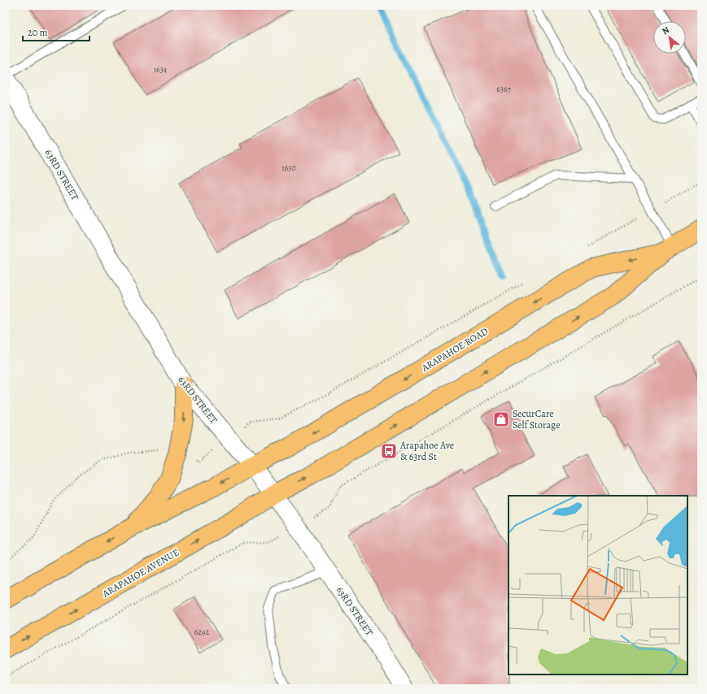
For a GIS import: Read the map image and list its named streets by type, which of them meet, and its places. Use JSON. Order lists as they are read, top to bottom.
{
  "streets": {
    "main road": ["ARAPAHOE ROAD", "ARAPAHOE AVENUE"],
    "street": ["63RD STREET"]
  },
  "crossings": [
    ["63RD STREET", "ARAPAHOE ROAD"],
    ["63RD STREET", "ARAPAHOE AVENUE"],
    ["ARAPAHOE ROAD", "ARAPAHOE AVENUE"]
  ],
  "places": {
    "shop": ["SecurCare Self Storage"],
    "bus stop": ["Arapahoe Ave & 63rd St"]
  },
  "house_numbers": [
    "1634",
    "6367",
    "1630",
    "6292"
  ],
  "scale_bar": "20 m",
  "north": "top left"
}
